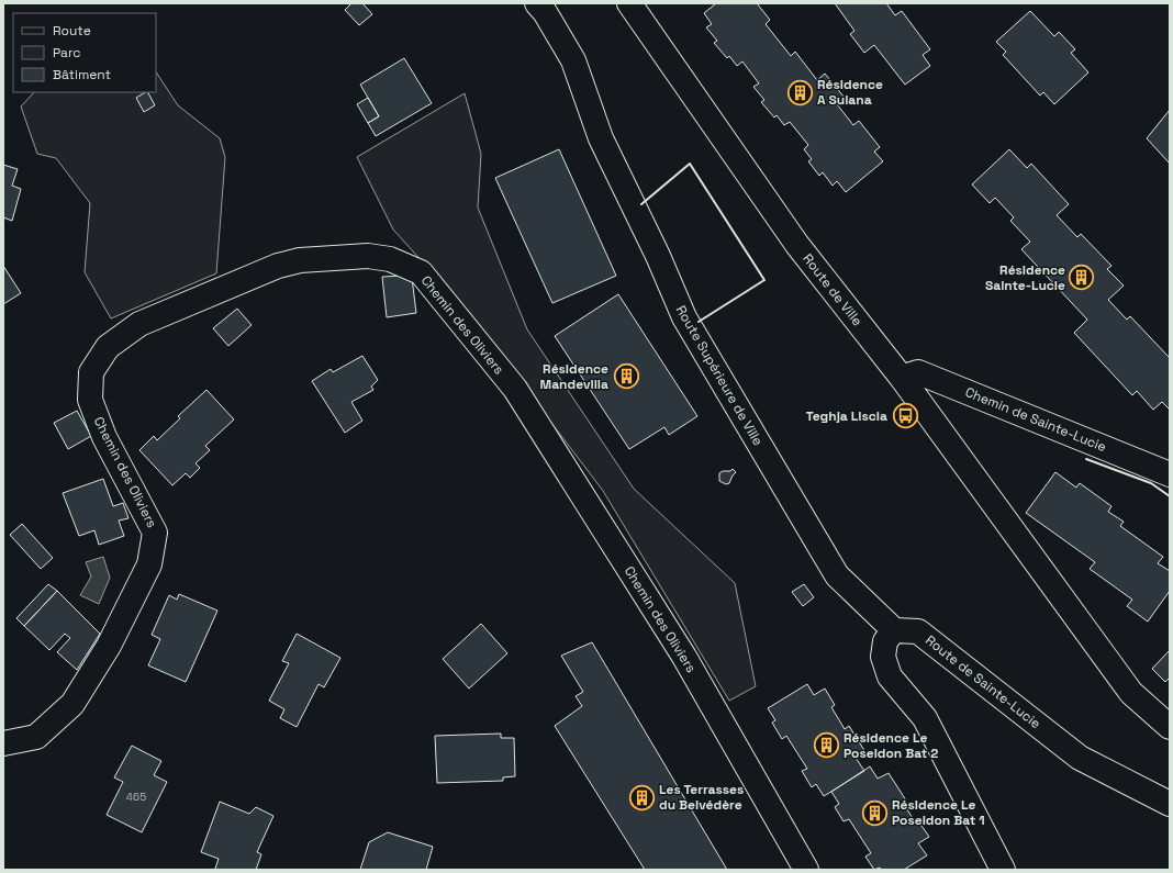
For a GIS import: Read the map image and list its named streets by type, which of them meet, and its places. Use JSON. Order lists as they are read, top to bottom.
{
  "streets": {
    "street": [
      "Route de Ville",
      "Chemin des Oliviers",
      "Route Supérieure de Ville",
      "Chemin de Sainte-Lucie",
      "Route de Sainte-Lucie"
    ]
  },
  "crossings": [
    ["Route de Ville", "Chemin de Sainte-Lucie"],
    ["Route Supérieure de Ville", "Route de Sainte-Lucie"]
  ],
  "places": {
    "building": [
      "Résidence A Sulana",
      "Résidence Sainte-Lucie",
      "Résidence Mandevilla",
      "Résidence Le Poseidon Bat 2",
      "Les Terrasses du Belvédère",
      "Résidence Le Poseidon Bat 1"
    ],
    "bus stop": ["Teghja Liscia"]
  },
  "house_numbers": ["465"],
  "legend": ["Route", "Parc", "Bâtiment"]
}
